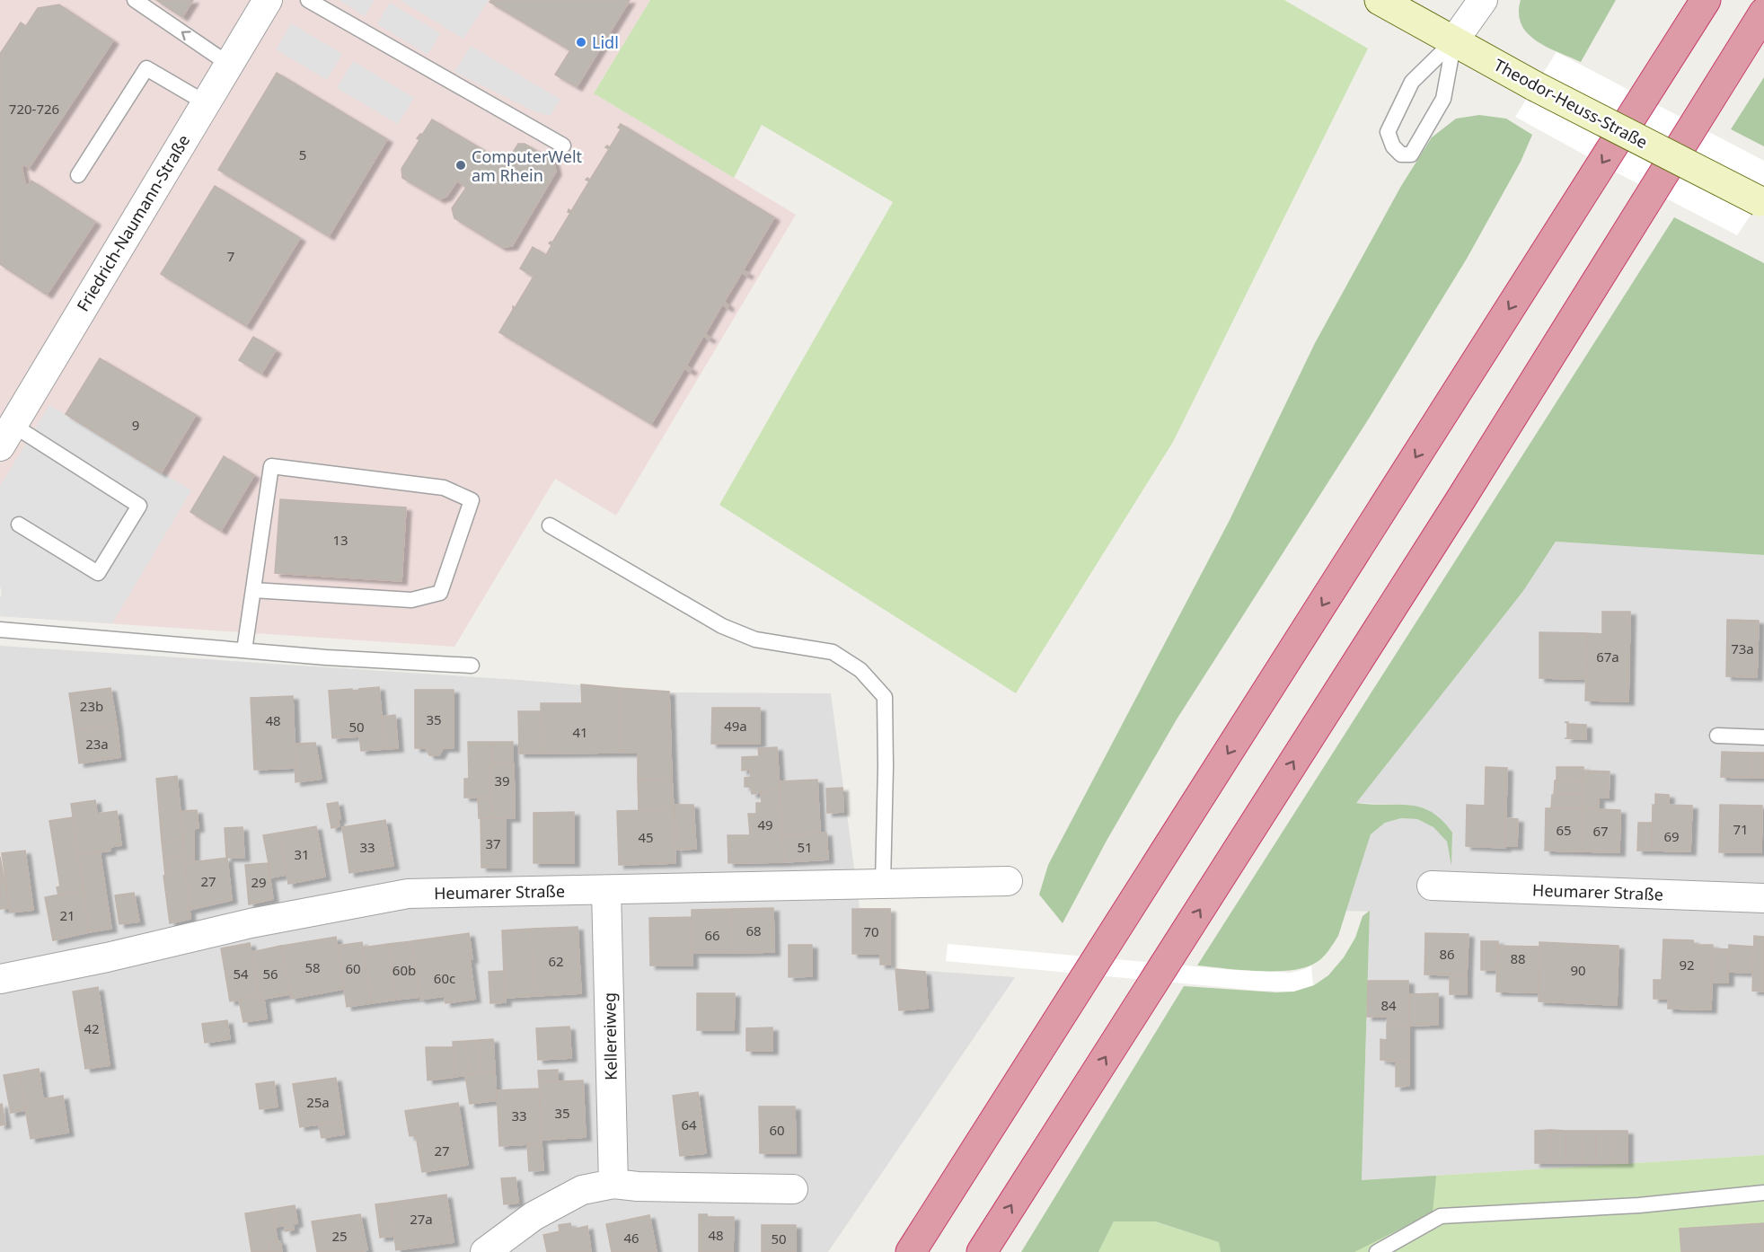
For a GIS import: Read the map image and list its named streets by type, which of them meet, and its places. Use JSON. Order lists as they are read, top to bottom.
{
  "streets": {
    "main road": ["Theodor-Heuss-Straße"],
    "street": ["Friedrich-Naumann-Straße", "Heumarer Straße", "Kellereiweg"]
  },
  "crossings": [
    ["Heumarer Straße", "Kellereiweg"]
  ],
  "places": ["Lidl", "ComputerWelt am Rhein"],
  "house_numbers": [
    "720-726",
    "5",
    "7",
    "9",
    "13",
    "73a",
    "67a",
    "23b",
    "35",
    "48",
    "49a",
    "50",
    "41",
    "23a",
    "39",
    "49",
    "71",
    "65",
    "67",
    "69",
    "45",
    "37",
    "33",
    "51",
    "31",
    "27",
    "29",
    "21",
    "68",
    "70",
    "66",
    "86",
    "88",
    "62",
    "92",
    "58",
    "60",
    "60b",
    "90",
    "54",
    "56",
    "60c",
    "84",
    "42",
    "25a",
    "35",
    "33",
    "64",
    "60",
    "27",
    "27a",
    "48",
    "25",
    "46",
    "50"
  ]
}
